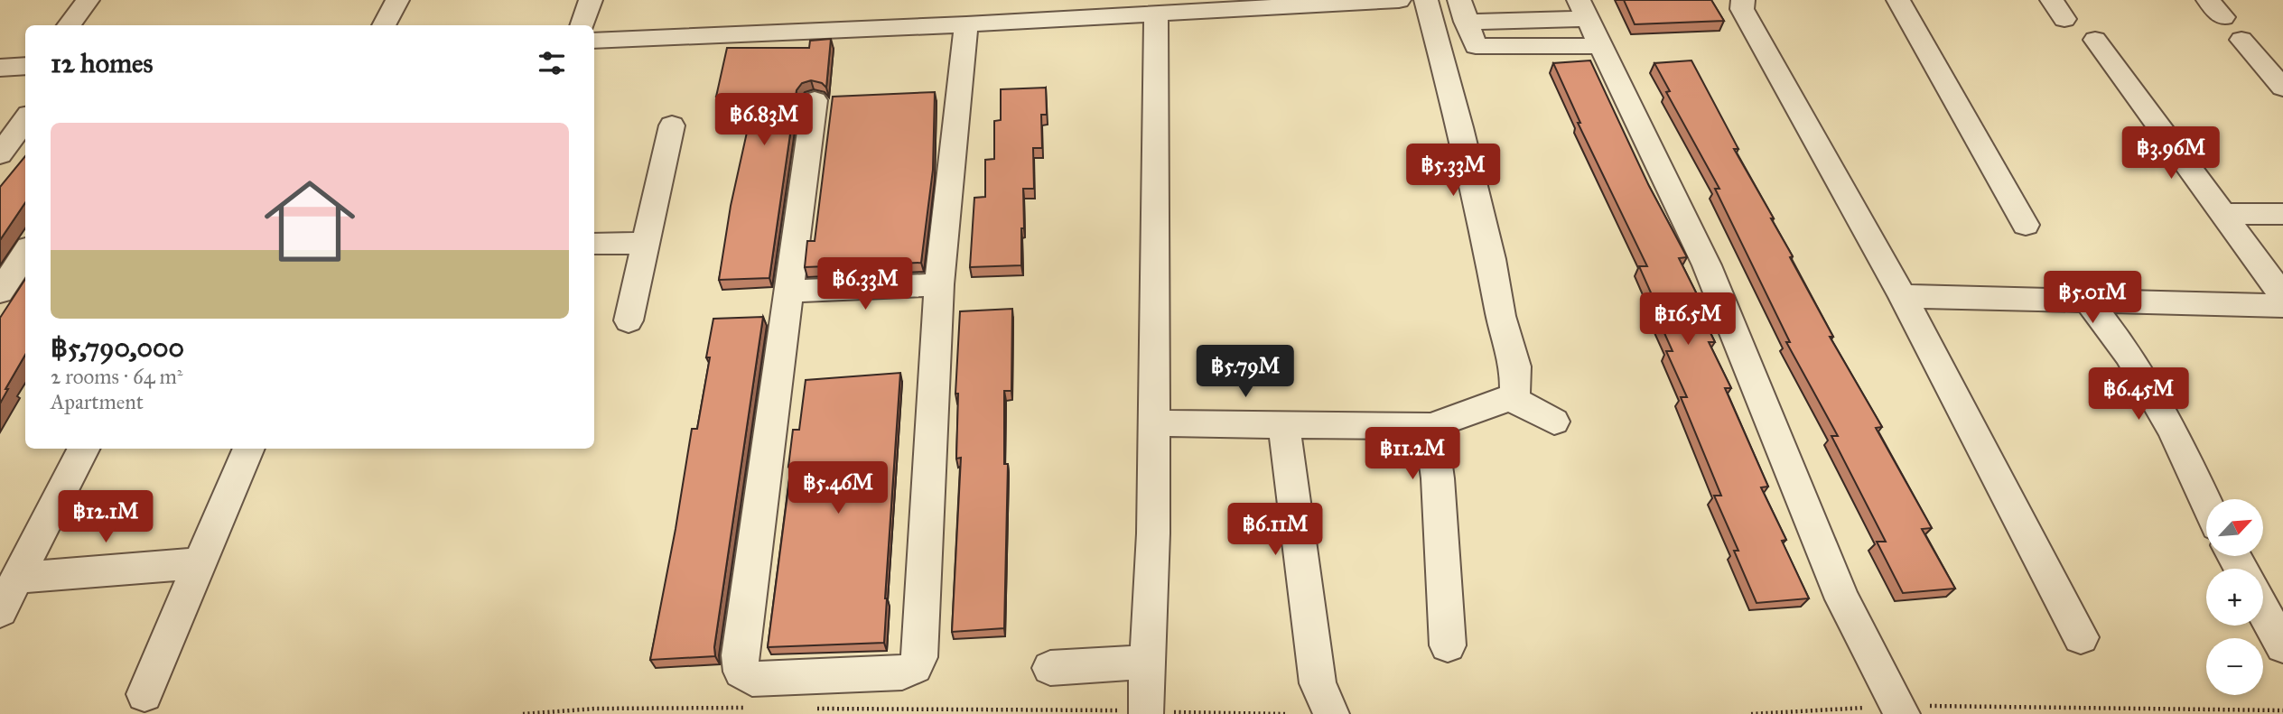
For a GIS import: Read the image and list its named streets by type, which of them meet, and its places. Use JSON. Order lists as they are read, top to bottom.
{
  "north": "top right",
  "page": {
    "heading": "12 homes",
    "price": [
      "฿6.83M",
      "฿3.96M",
      "฿5.33M",
      "฿6.33M",
      "฿5.01M",
      "฿16.5M",
      "฿5.79M",
      "฿6.45M",
      "฿11.2M",
      "฿5.46M",
      "฿12.1M",
      "฿6.11M"
    ],
    "list": [
      {
        "name": "฿5,790,000",
        "note": "2 rooms · 64 m² · Apartment"
      }
    ],
    "map_buttons": ["+", "−"]
  }
}
